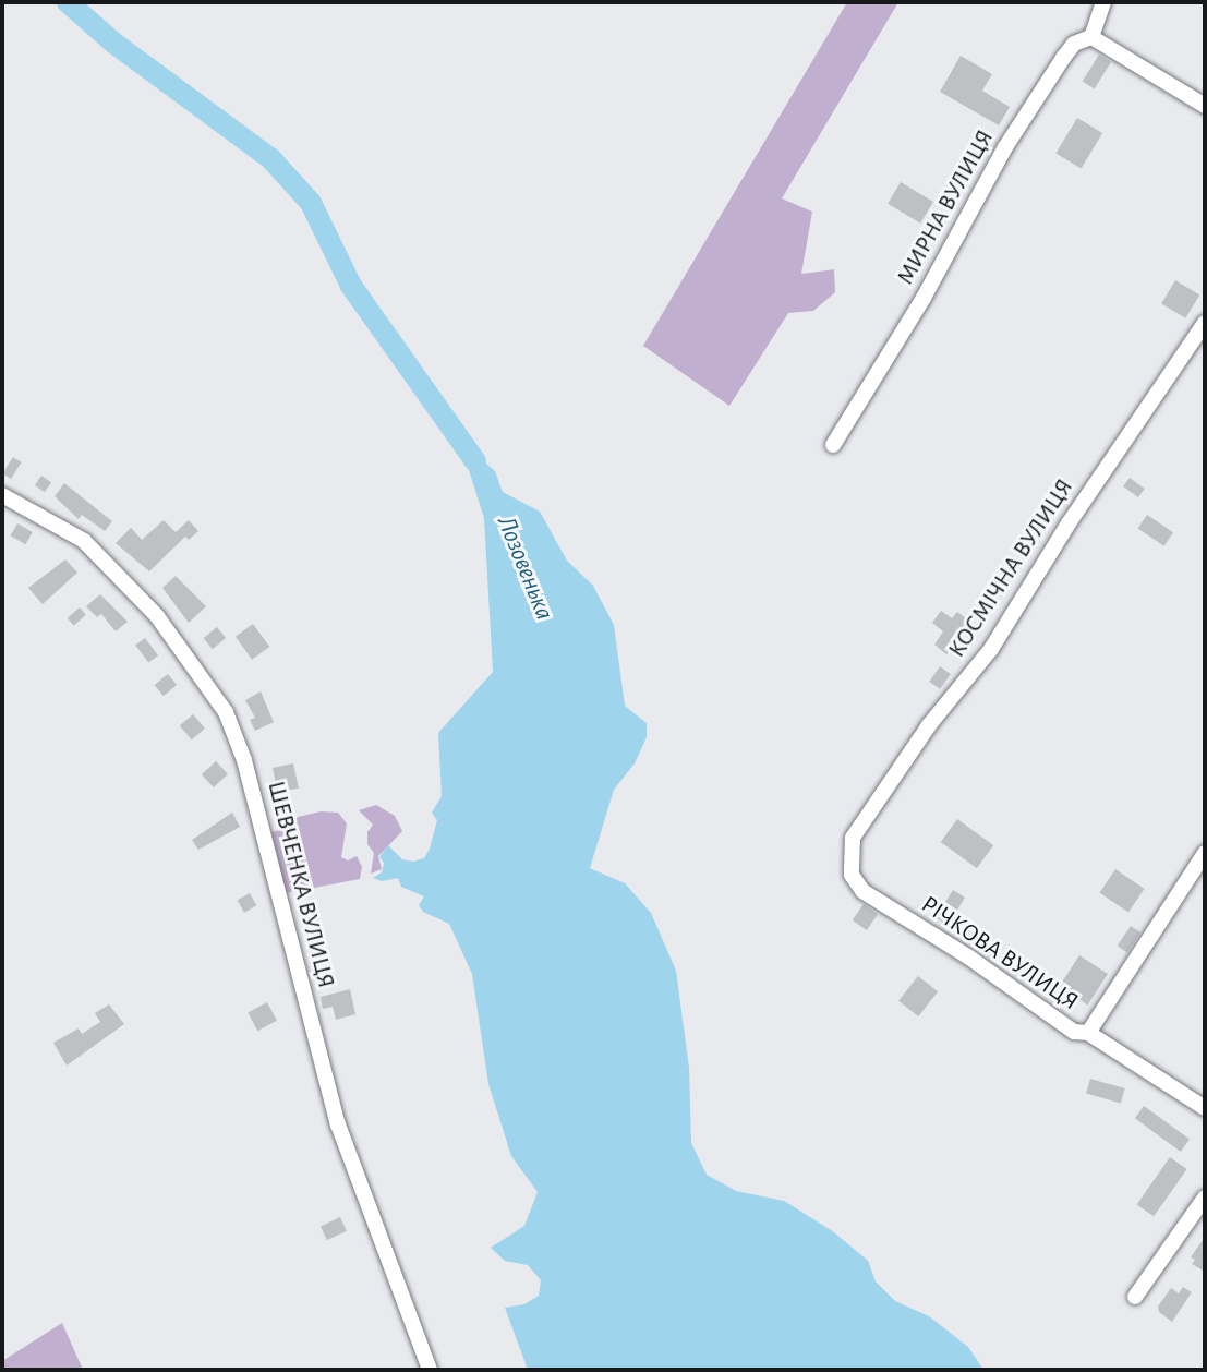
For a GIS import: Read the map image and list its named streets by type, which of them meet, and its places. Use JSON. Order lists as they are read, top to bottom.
{
  "streets": {
    "street": [
      "МИРНА ВУЛИЦЯ",
      "КОСМІЧНА ВУЛИЦЯ",
      "ШЕВЧЕНКА ВУЛИЦЯ",
      "РІЧКОВА ВУЛИЦЯ"
    ]
  },
  "crossings": [
    ["КОСМІЧНА ВУЛИЦЯ", "РІЧКОВА ВУЛИЦЯ"]
  ],
  "water": ["Лозовенька"]
}
